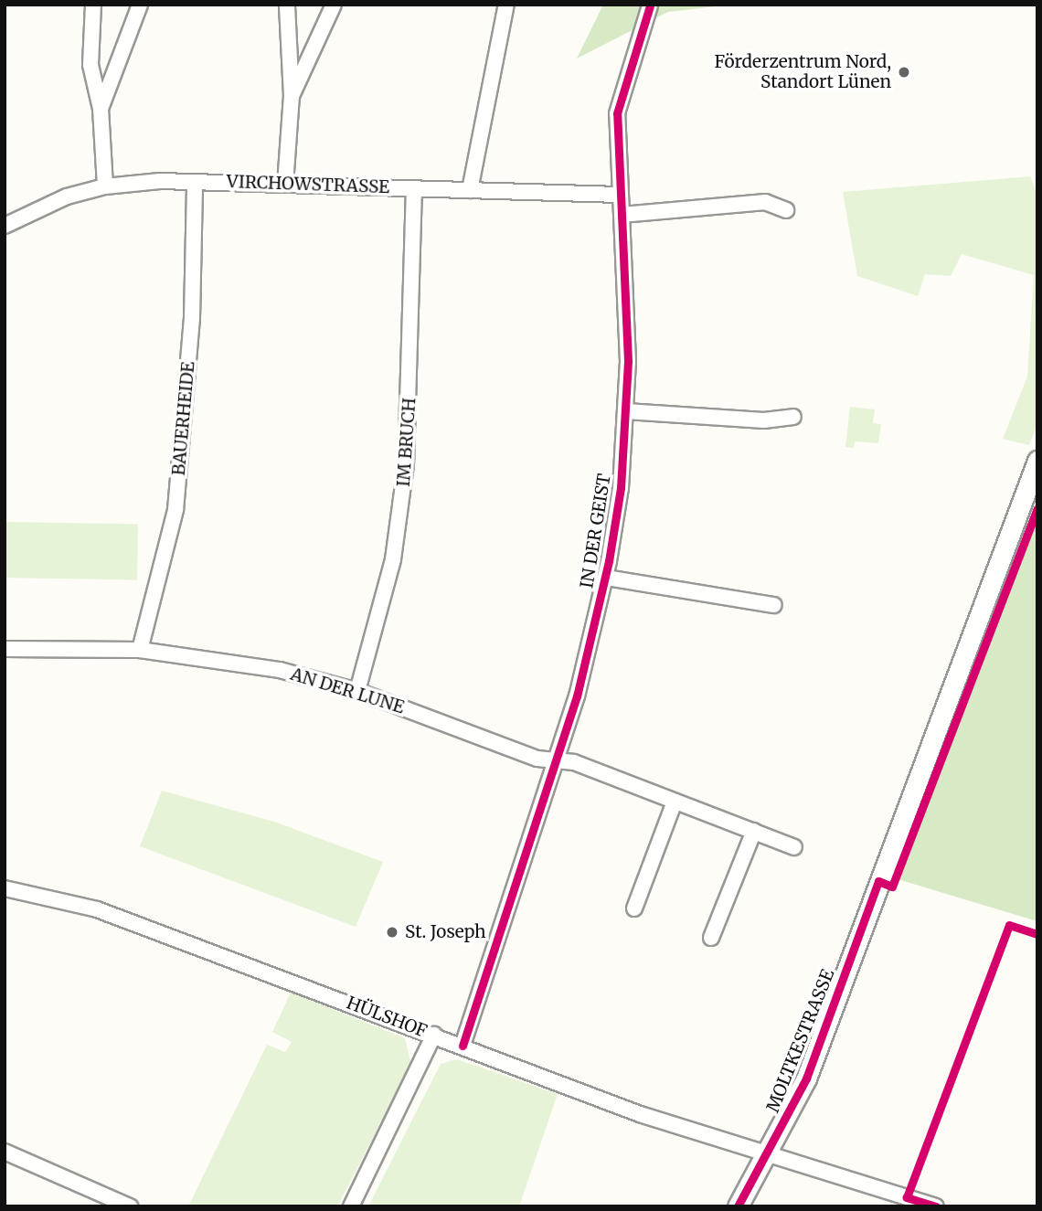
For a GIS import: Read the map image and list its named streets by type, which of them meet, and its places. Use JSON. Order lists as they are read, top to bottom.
{
  "streets": {
    "street": [
      "VIRCHOWSTRASSE",
      "BAUERHEIDE",
      "IM BRUCH",
      "IN DER GEIST",
      "AN DER LUNE",
      "HÜLSHOF",
      "MOLTKESTRASSE"
    ]
  },
  "crossings": [
    ["VIRCHOWSTRASSE", "BAUERHEIDE"],
    ["VIRCHOWSTRASSE", "IM BRUCH"],
    ["VIRCHOWSTRASSE", "IN DER GEIST"],
    ["BAUERHEIDE", "AN DER LUNE"],
    ["IM BRUCH", "AN DER LUNE"],
    ["IN DER GEIST", "AN DER LUNE"],
    ["IN DER GEIST", "HÜLSHOF"],
    ["HÜLSHOF", "MOLTKESTRASSE"]
  ],
  "places": ["Förderzentrum Nord, Standort Lünen", "St. Joseph"]
}
